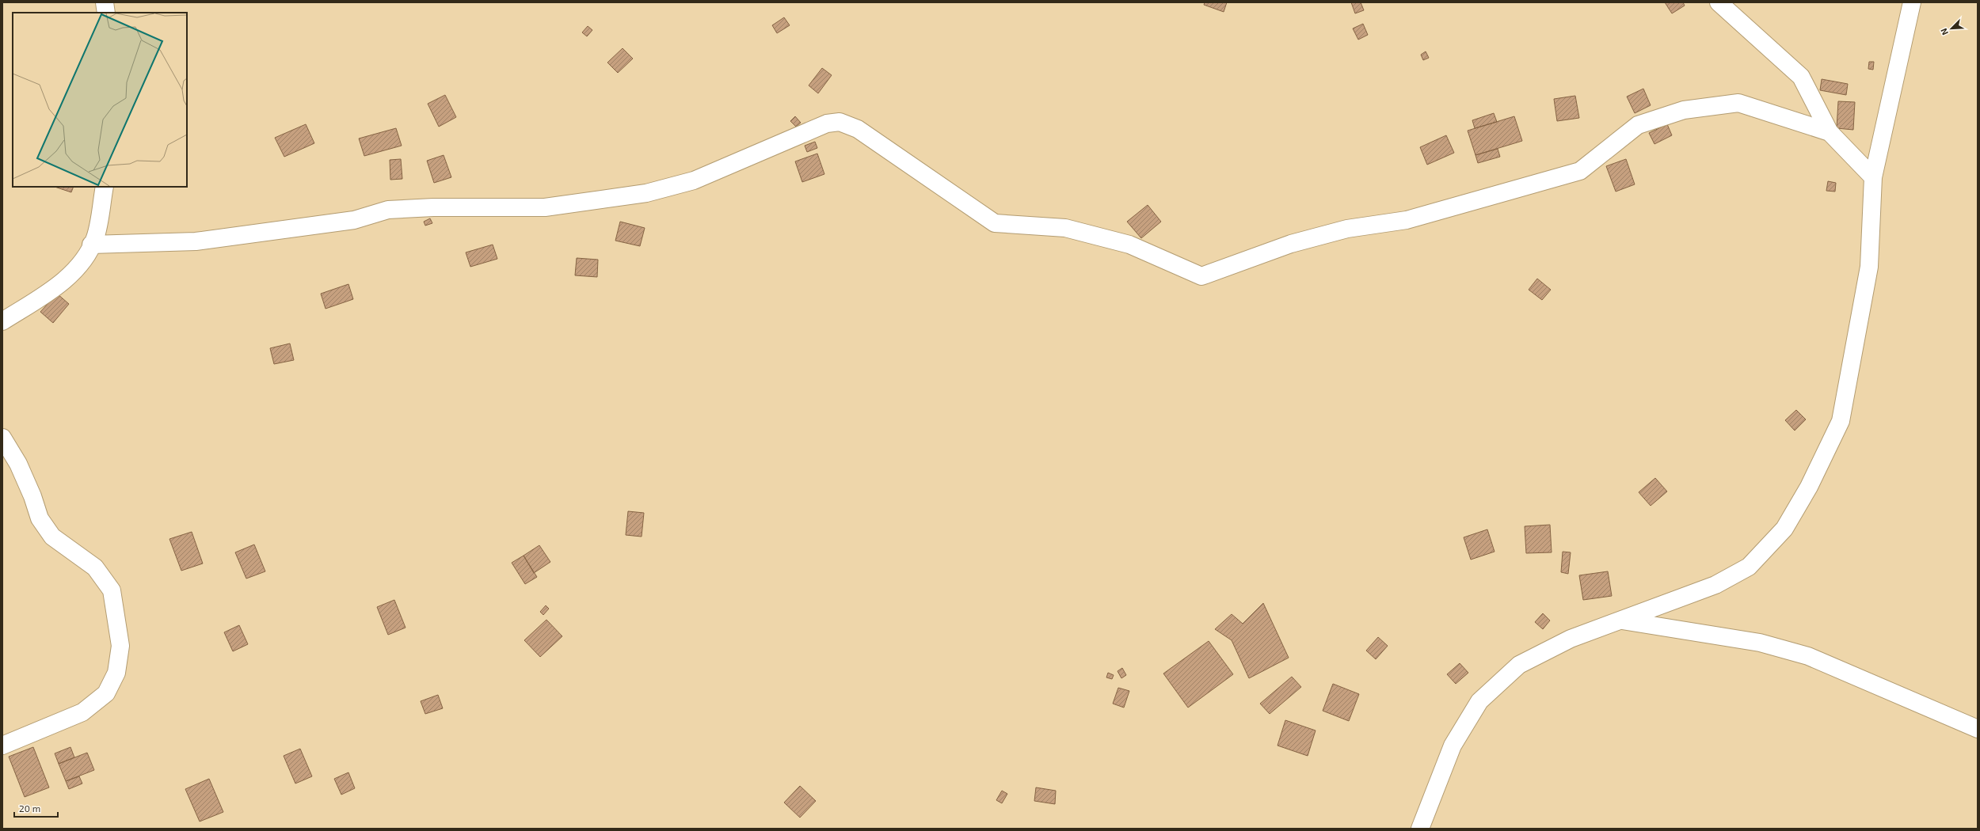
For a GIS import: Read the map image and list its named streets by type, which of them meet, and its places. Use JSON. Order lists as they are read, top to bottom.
{
  "scale_bar": "20 m",
  "north": "bottom left"
}
